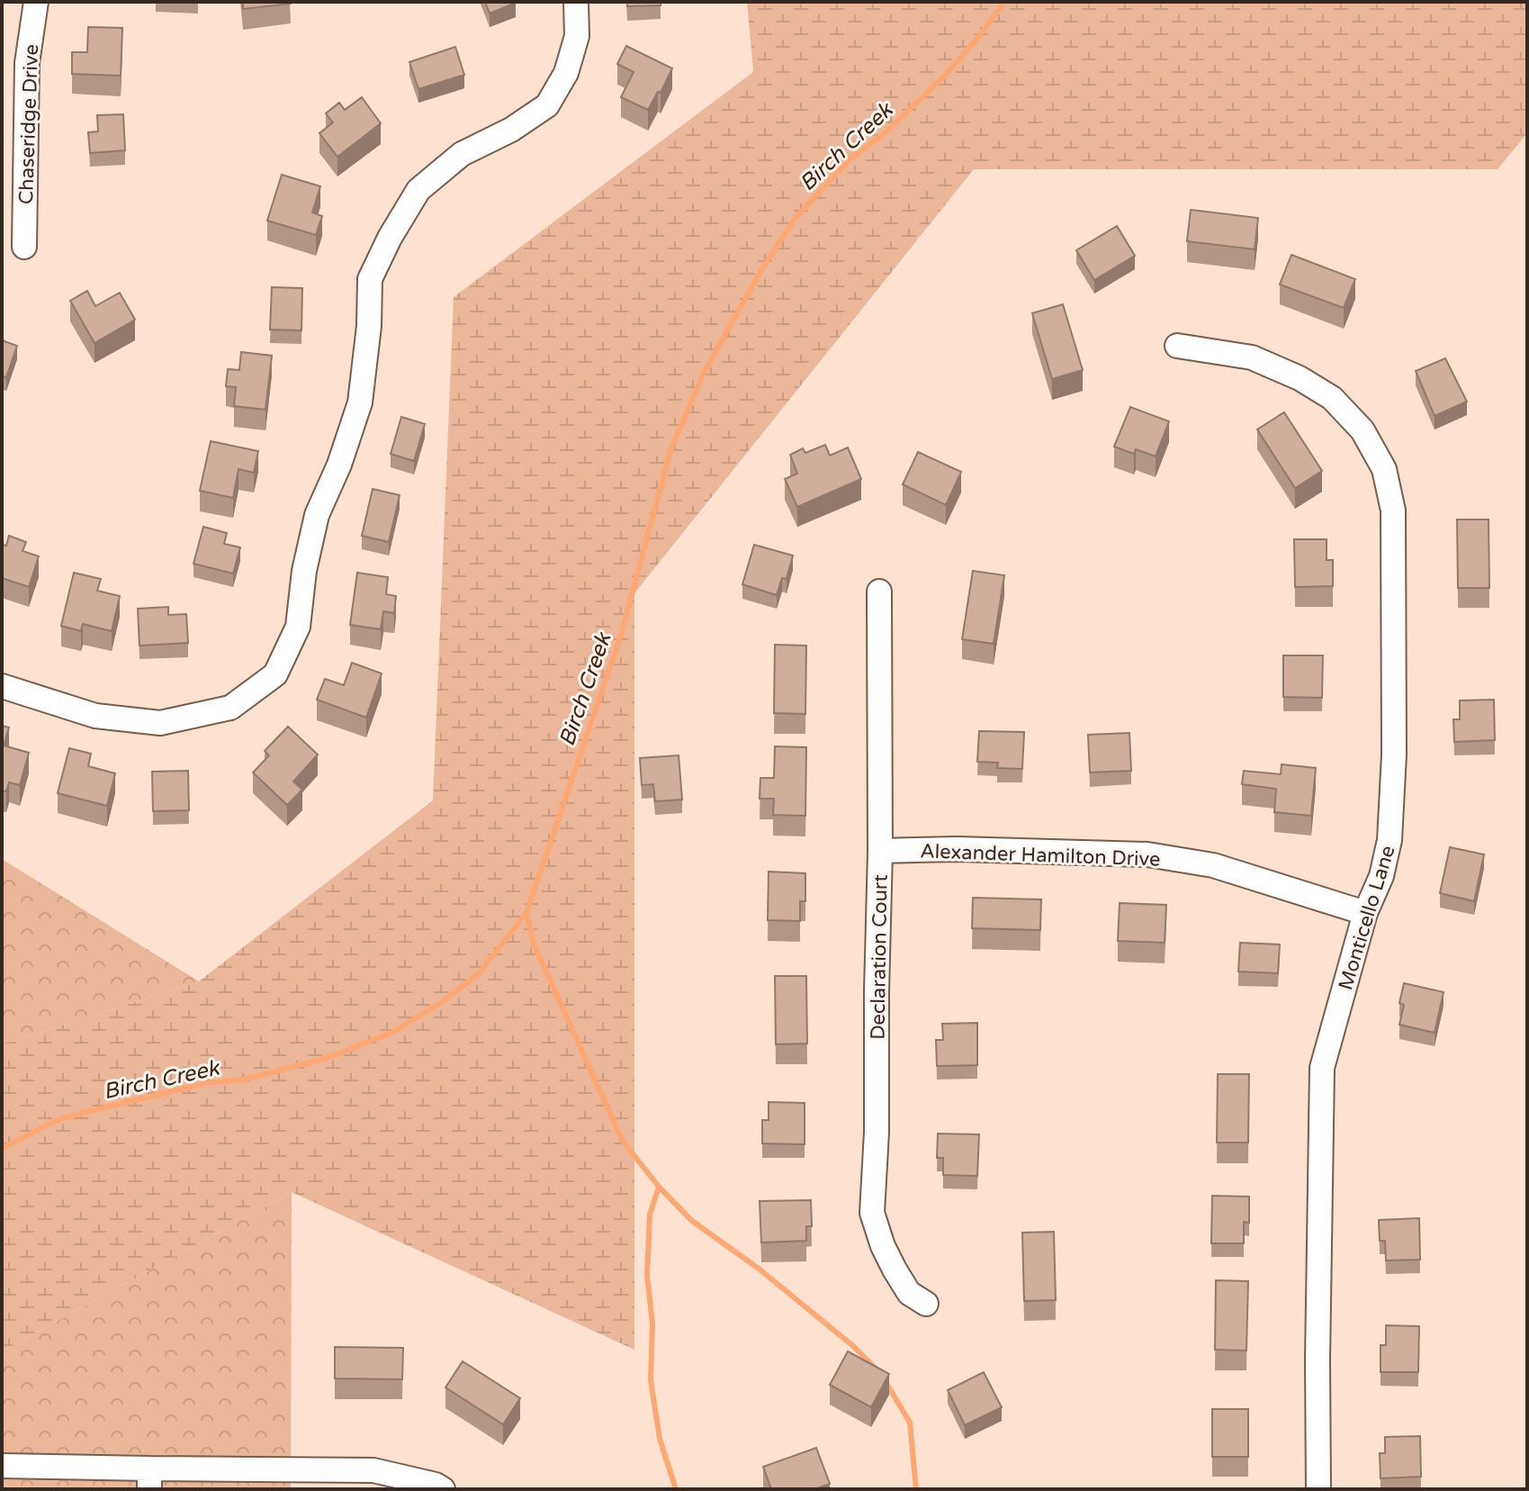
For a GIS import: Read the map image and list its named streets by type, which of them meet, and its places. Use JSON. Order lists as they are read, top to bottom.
{
  "streets": {
    "street": [
      "Chaseridge Drive",
      "Alexander Hamilton Drive",
      "Monticello Lane",
      "Declaration Court"
    ]
  },
  "crossings": [
    ["Alexander Hamilton Drive", "Monticello Lane"],
    ["Alexander Hamilton Drive", "Declaration Court"]
  ],
  "water": ["Birch Creek"]
}
